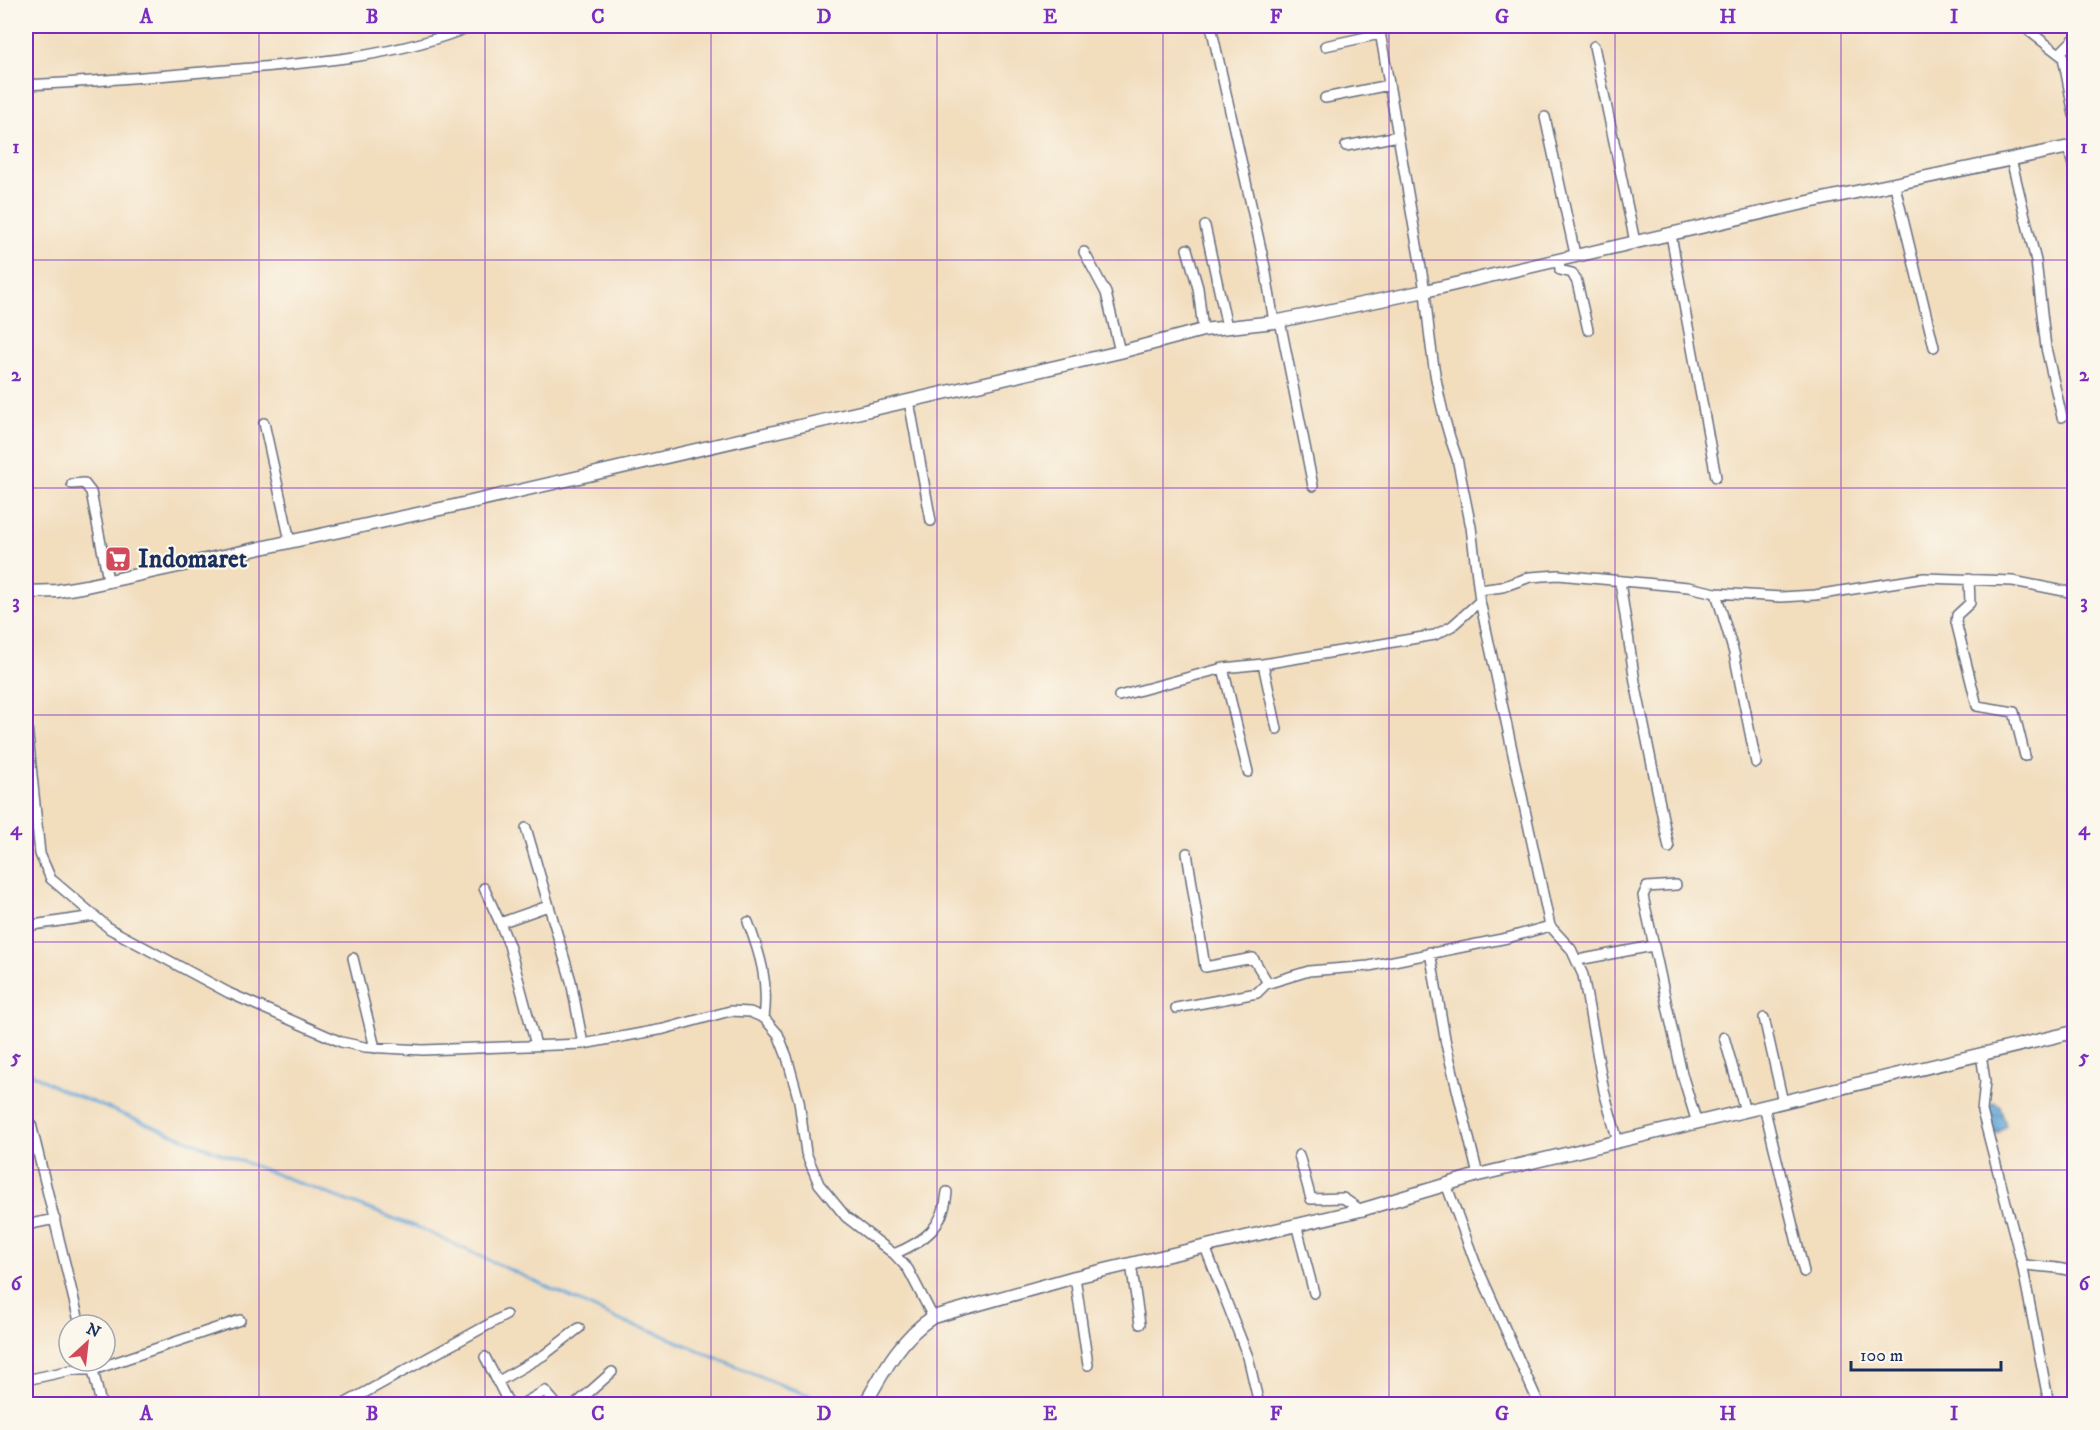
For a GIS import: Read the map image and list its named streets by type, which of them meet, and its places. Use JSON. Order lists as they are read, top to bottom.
{
  "places": {
    "supermarket": ["Indomaret"]
  },
  "scale_bar": "100 m",
  "north": "top right",
  "grid": {
    "columns": [
      "A",
      "B",
      "C",
      "D",
      "E",
      "F",
      "G",
      "H",
      "I"
    ],
    "rows": [
      "1",
      "2",
      "3",
      "4",
      "5",
      "6"
    ]
  }
}
